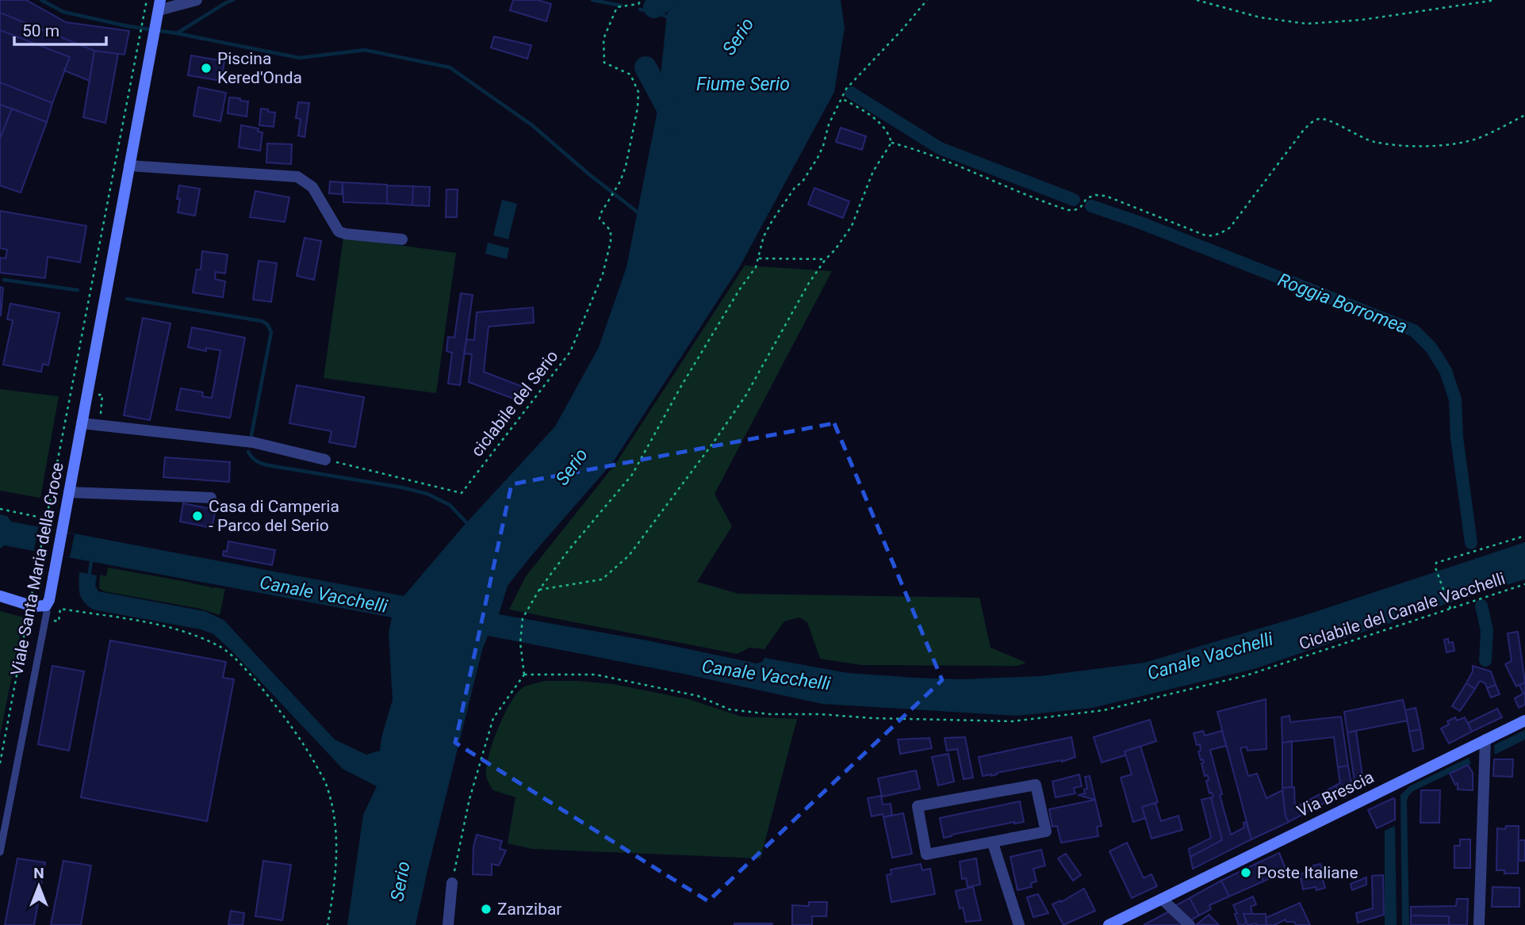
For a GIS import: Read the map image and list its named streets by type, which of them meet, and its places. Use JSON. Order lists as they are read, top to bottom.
{
  "streets": {
    "main road": ["Viale Santa Maria della Croce", "Via Brescia"],
    "path": ["ciclabile del Serio", "Ciclabile del Canale Vacchelli"]
  },
  "water": [
    "Serio",
    "Fiume Serio",
    "Roggia Borromea",
    "Canale Vacchelli"
  ],
  "places": [
    "Piscina Kered'Onda",
    "Casa di Camperia - Parco del Serio",
    "Poste Italiane",
    "Zanzibar"
  ],
  "scale_bar": "50 m",
  "north": "top"
}
